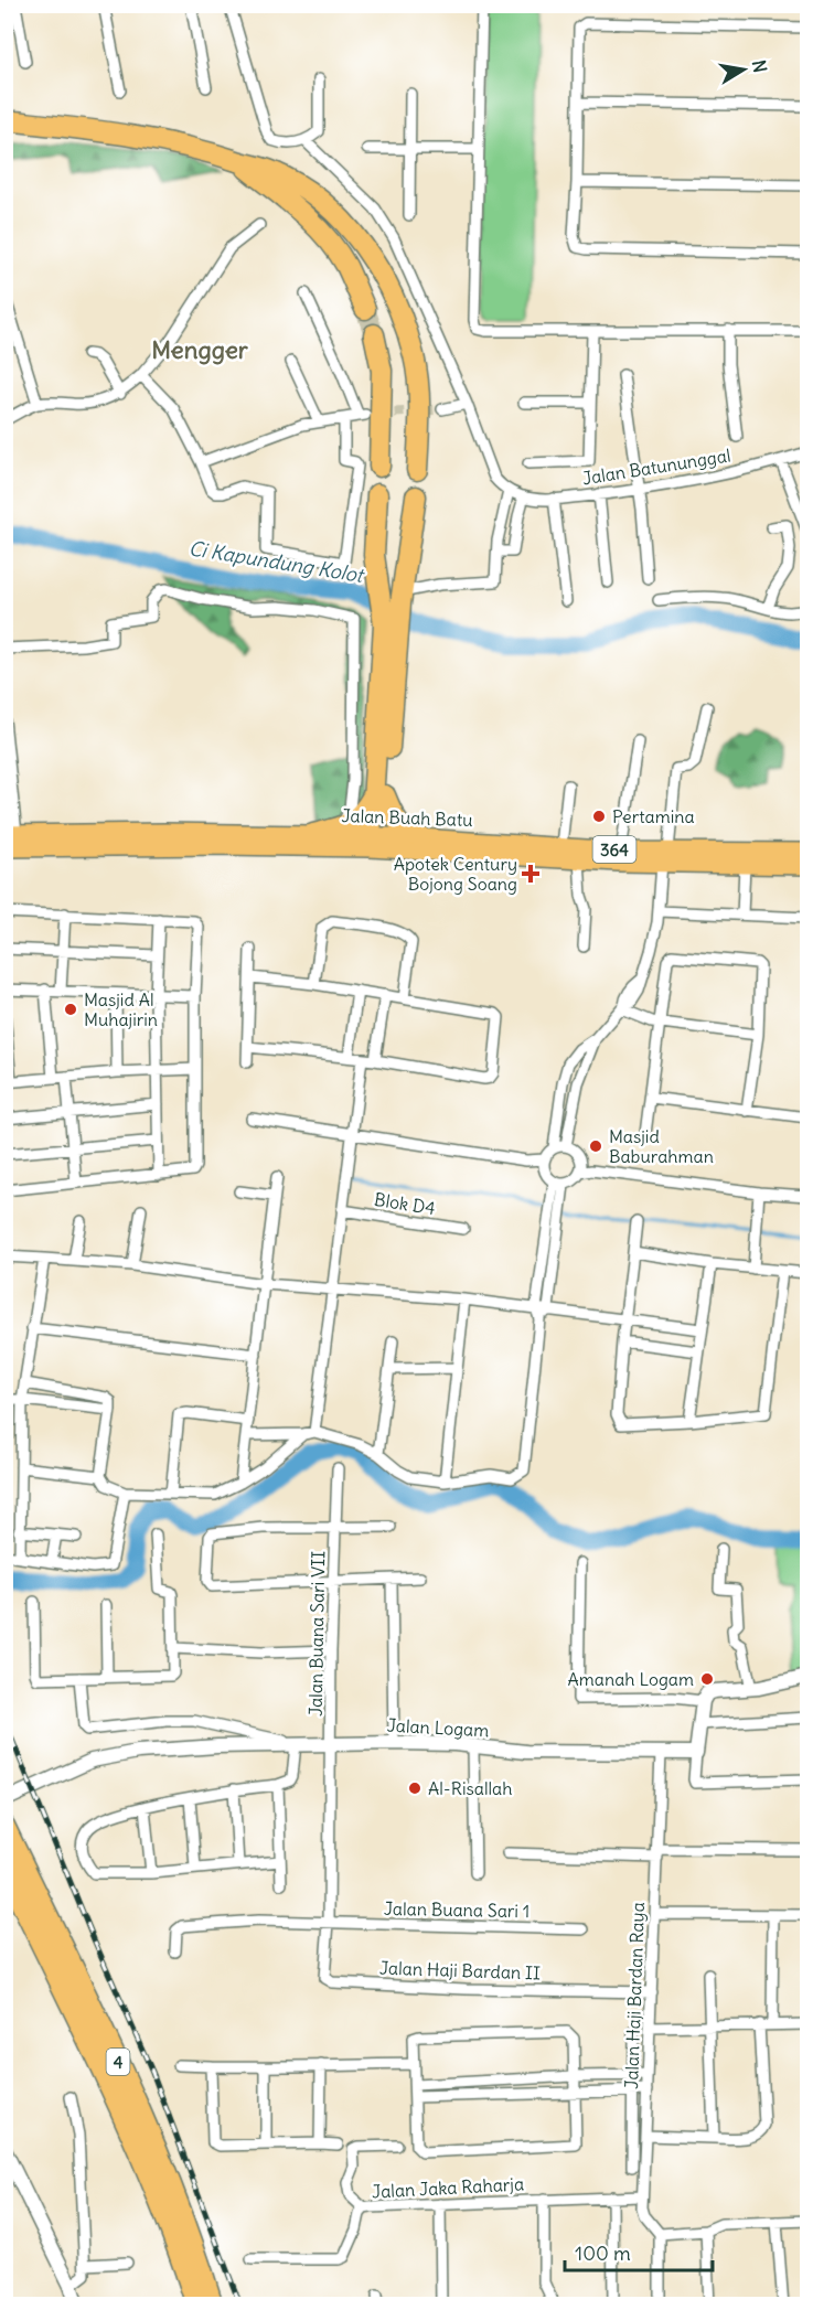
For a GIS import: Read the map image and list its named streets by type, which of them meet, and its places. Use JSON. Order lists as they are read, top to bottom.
{
  "streets": {
    "highway": ["4"],
    "main road": ["Jalan Buah Batu", "364"],
    "street": [
      "Jalan Batununggal",
      "Blok D4",
      "Jalan Buana Sari VII",
      "Jalan Logam",
      "Jalan Buana Sari 1",
      "Jalan Haji Bardan II",
      "Jalan Haji Bardan Raya",
      "Jalan Jaka Raharja"
    ]
  },
  "crossings": [
    ["Jalan Buana Sari VII", "Jalan Logam"],
    ["Jalan Buana Sari VII", "Jalan Buana Sari 1"],
    ["Jalan Buana Sari VII", "Jalan Haji Bardan II"],
    ["Jalan Logam", "Jalan Haji Bardan Raya"],
    ["Jalan Buana Sari 1", "Jalan Haji Bardan II"],
    ["Jalan Haji Bardan II", "Jalan Haji Bardan Raya"],
    ["Jalan Haji Bardan Raya", "Jalan Jaka Raharja"]
  ],
  "districts": ["Mengger"],
  "water": ["Ci Kapundung Kolot"],
  "places": {
    "other": [
      "Pertamina",
      "Masjid Al Muhajirin",
      "Masjid Baburahman",
      "Amanah Logam",
      "Al-Risallah"
    ],
    "health": ["Apotek Century Bojong Soang"]
  },
  "scale_bar": "100 m",
  "north": "right"
}
